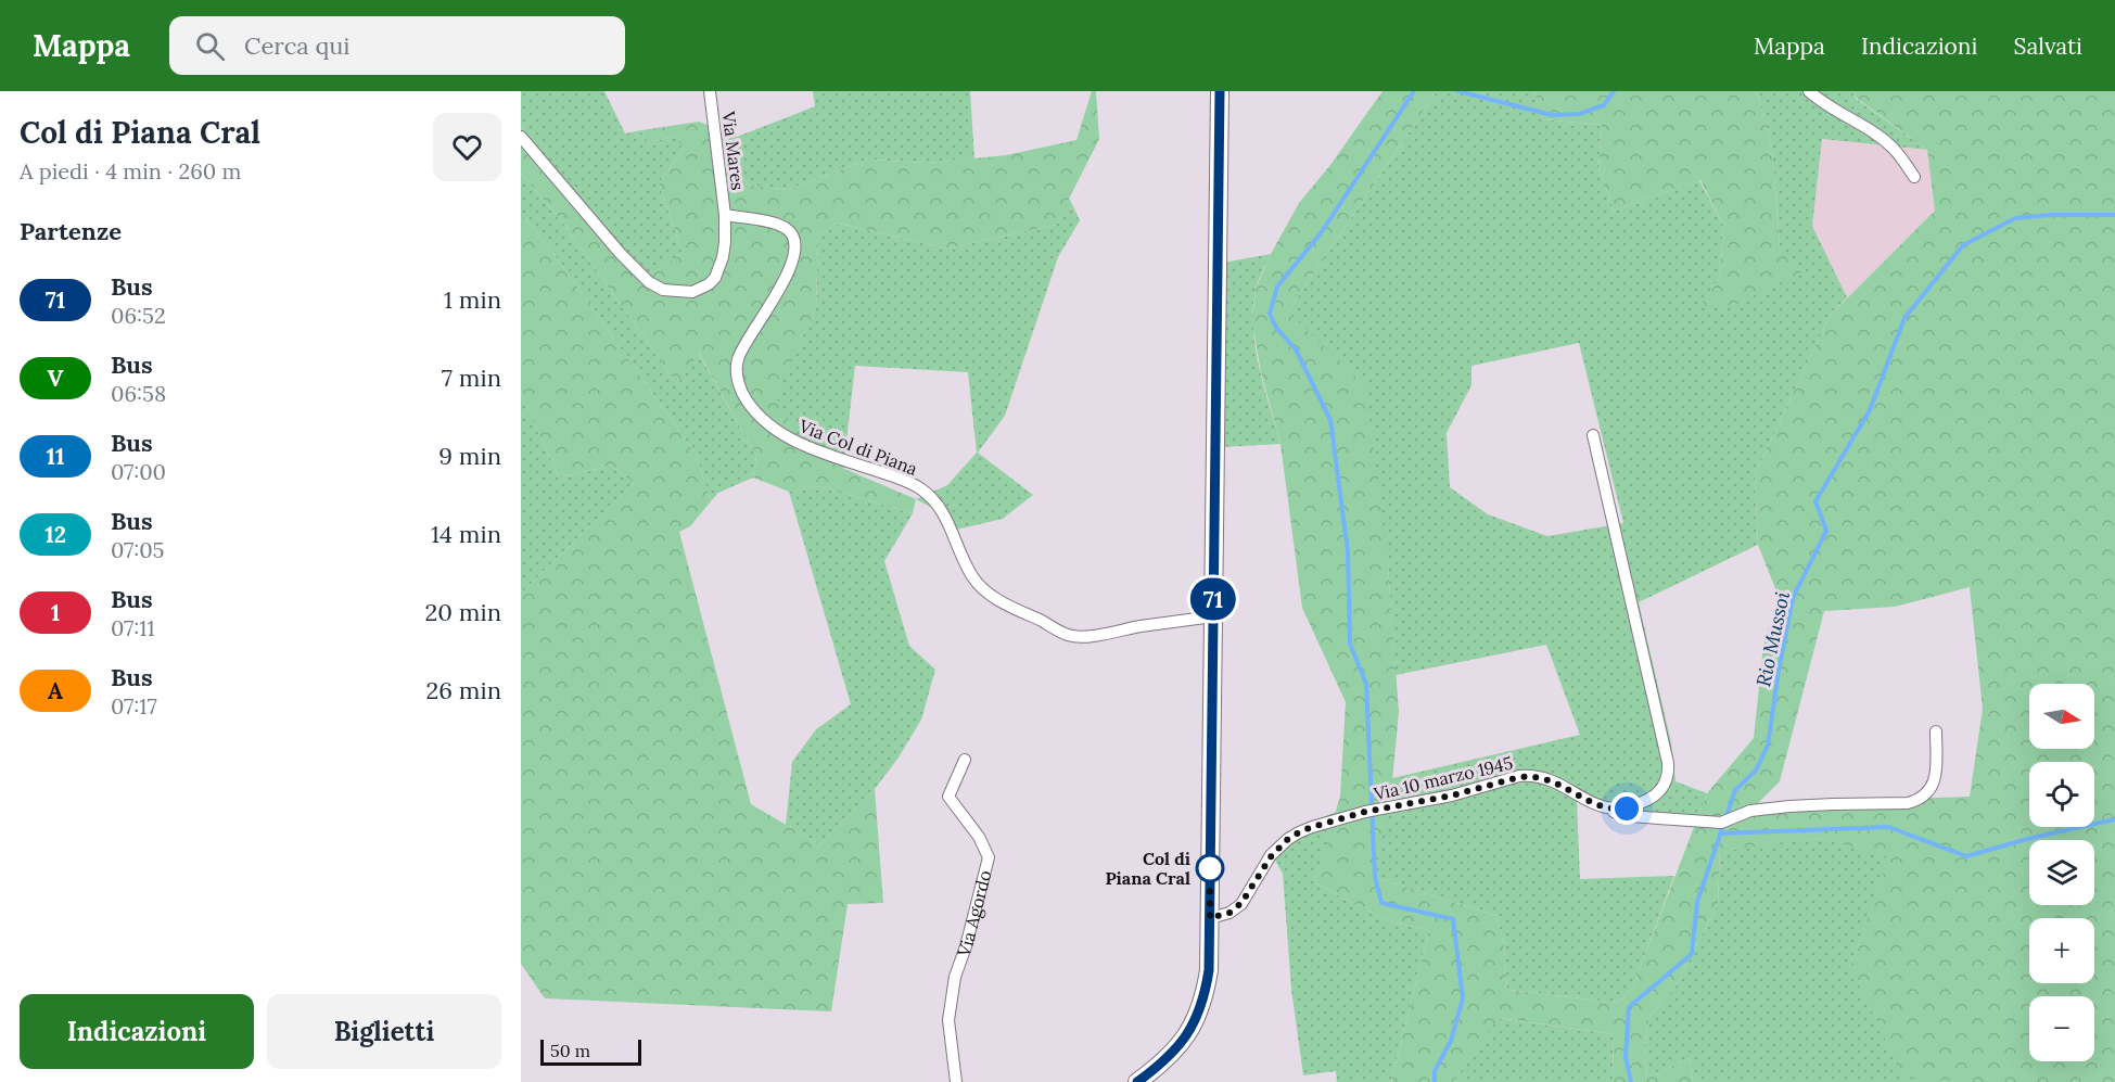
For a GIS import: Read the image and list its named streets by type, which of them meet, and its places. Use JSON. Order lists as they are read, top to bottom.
{
  "streets": {
    "street": [
      "Via Mares",
      "Via Col di Piana",
      "Via 10 marzo 1945",
      "Via Agordo"
    ]
  },
  "crossings": [
    ["Via Mares", "Via Col di Piana"]
  ],
  "water": ["Rio Mussoi"],
  "places": ["Col di Piana Cral"],
  "lines": ["bus line 71"],
  "scale_bar": "50 m",
  "north": "right",
  "page": {
    "header": "Mappa",
    "search": "Cerca qui",
    "nav": ["Mappa", "Indicazioni", "Salvati"],
    "heading": [
      ["Col di Piana Cral", "A piedi · 4 min · 260 m"],
      "Partenze"
    ],
    "on_map": "71",
    "list": [
      {
        "mark": "71",
        "name": "Bus",
        "note": "06:52",
        "value": "1 min"
      },
      {
        "mark": "V",
        "name": "Bus",
        "note": "06:58",
        "value": "7 min"
      },
      {
        "mark": "11",
        "name": "Bus",
        "note": "07:00",
        "value": "9 min"
      },
      {
        "mark": "12",
        "name": "Bus",
        "note": "07:05",
        "value": "14 min"
      },
      {
        "mark": "1",
        "name": "Bus",
        "note": "07:11",
        "value": "20 min"
      },
      {
        "mark": "A",
        "name": "Bus",
        "note": "07:17",
        "value": "26 min"
      }
    ],
    "map_buttons": ["+", "−"],
    "buttons": ["Indicazioni", "Biglietti"],
    "scale": "50 m"
  }
}
